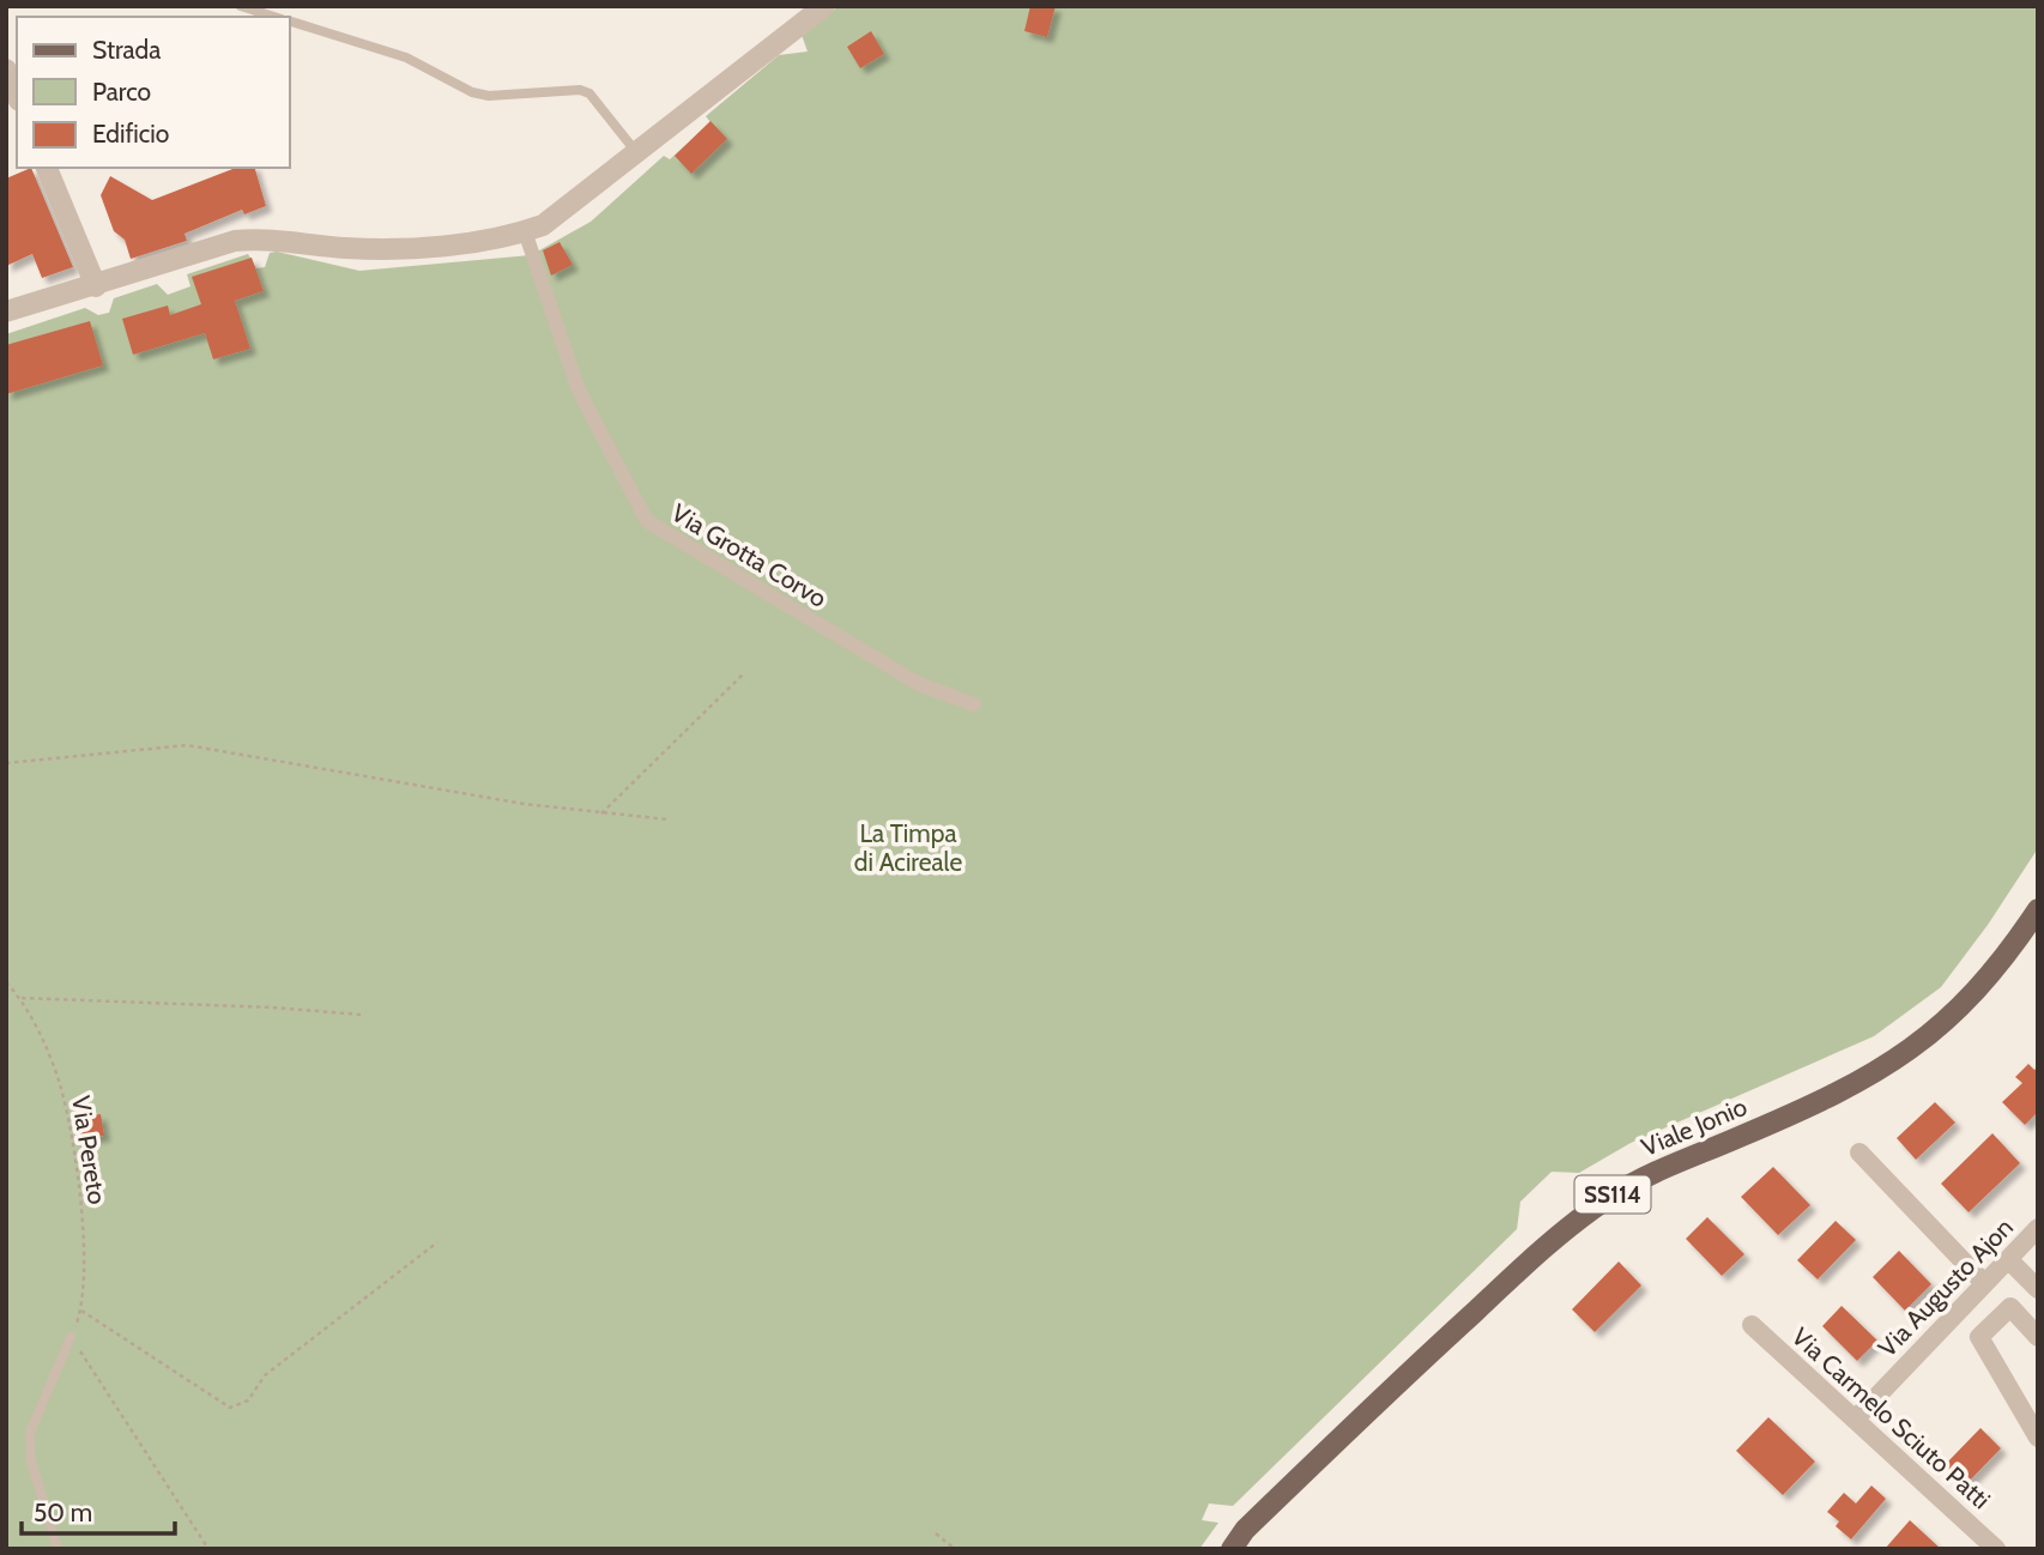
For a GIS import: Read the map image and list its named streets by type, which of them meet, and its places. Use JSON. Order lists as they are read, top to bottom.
{
  "streets": {
    "main road": ["Viale Jonio", "SS114"],
    "street": ["Via Grotta Corvo", "Via Augusto Ajon", "Via Carmelo Sciuto Patti"],
    "path": ["Via Pereto"]
  },
  "crossings": [
    ["Via Augusto Ajon", "Via Carmelo Sciuto Patti"]
  ],
  "parks": ["La Timpa di Acireale"],
  "legend": ["Strada", "Parco", "Edificio"],
  "scale_bar": "50 m"
}
